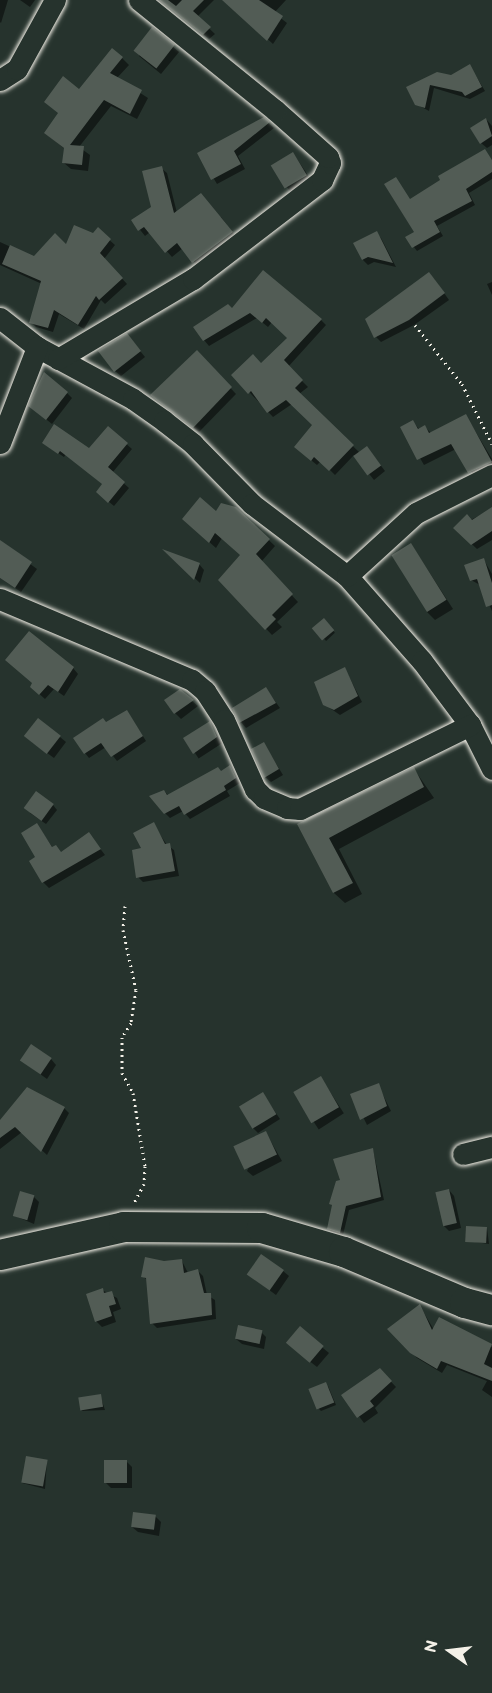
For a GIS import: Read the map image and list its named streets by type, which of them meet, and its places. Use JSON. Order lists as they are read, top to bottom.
{
  "north": "left"
}
